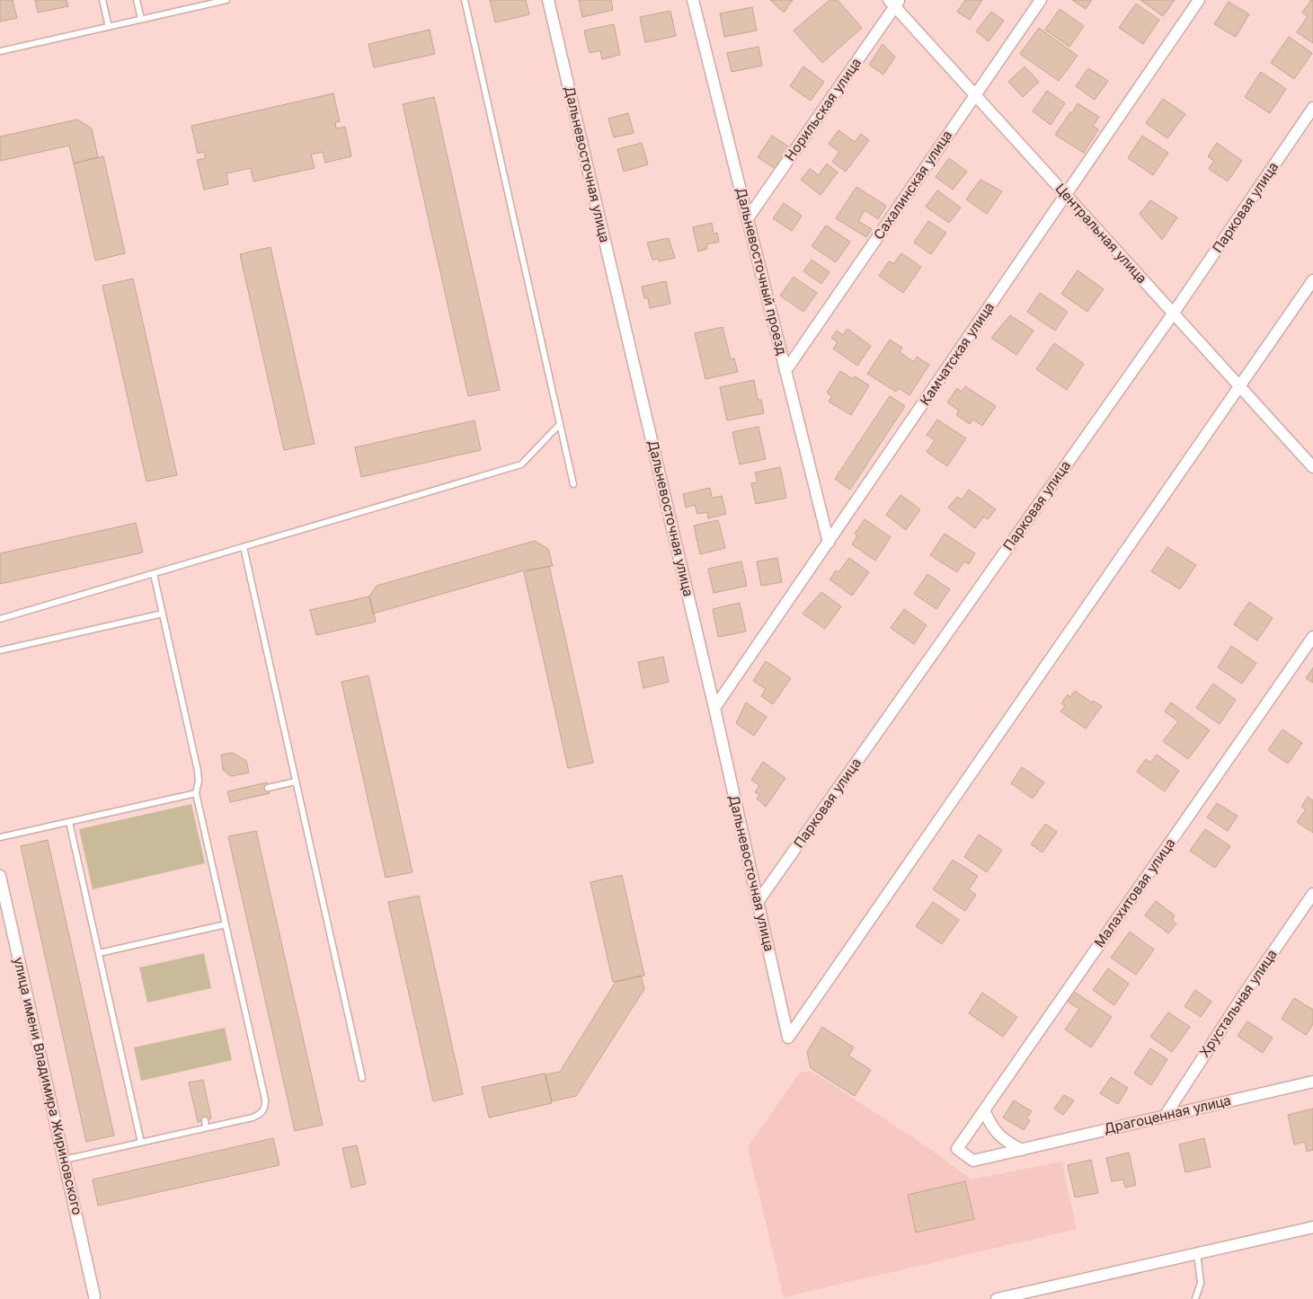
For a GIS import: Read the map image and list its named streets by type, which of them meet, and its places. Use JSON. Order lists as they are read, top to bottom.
{
  "streets": {
    "street": [
      "Норильская улица",
      "Дальневосточная улица",
      "Сахалинская улица",
      "Парковая улица",
      "Центральная улица",
      "Дальневосточный проезд",
      "Камчатская улица",
      "Малахитовая улица",
      "Хрустальная улица",
      "улица имени Владимира Жириновского",
      "Драгоценная улица"
    ]
  },
  "crossings": [
    ["Норильская улица", "Центральная улица"],
    ["Норильская улица", "Дальневосточный проезд"],
    ["Дальневосточная улица", "Парковая улица"],
    ["Дальневосточная улица", "Центральная улица"],
    ["Дальневосточная улица", "Камчатская улица"],
    ["Сахалинская улица", "Центральная улица"],
    ["Сахалинская улица", "Дальневосточный проезд"],
    ["Парковая улица", "Центральная улица"],
    ["Центральная улица", "Камчатская улица"],
    ["Дальневосточный проезд", "Камчатская улица"],
    ["Малахитовая улица", "Драгоценная улица"],
    ["Хрустальная улица", "Драгоценная улица"]
  ]
}
